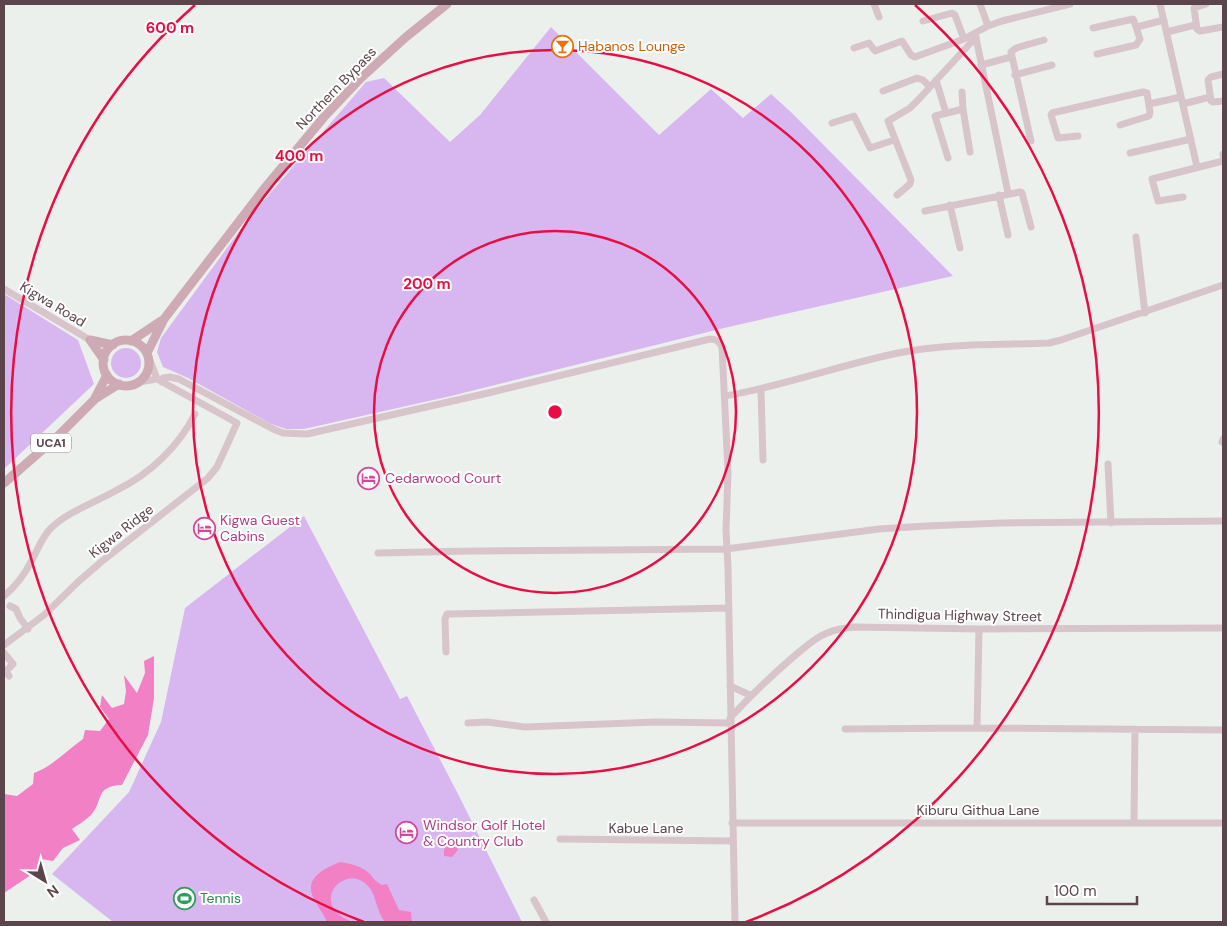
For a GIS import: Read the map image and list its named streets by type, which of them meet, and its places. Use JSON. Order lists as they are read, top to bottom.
{
  "streets": {
    "main road": ["Northern Bypass", "UCA1"],
    "street": [
      "Kigwa Road",
      "Kigwa Ridge",
      "Thindigua Highway Street",
      "Kiburu Githua Lane",
      "Kabue Lane"
    ]
  },
  "places": {
    "bar": ["Habanos Lounge"],
    "hotel": ["Cedarwood Court", "Kigwa Guest Cabins", "Windsor Golf Hotel & Country Club"],
    "sports": ["Tennis"]
  },
  "scale_bar": "100 m",
  "north": "bottom right",
  "rings": ["600 m", "400 m", "200 m"]
}
